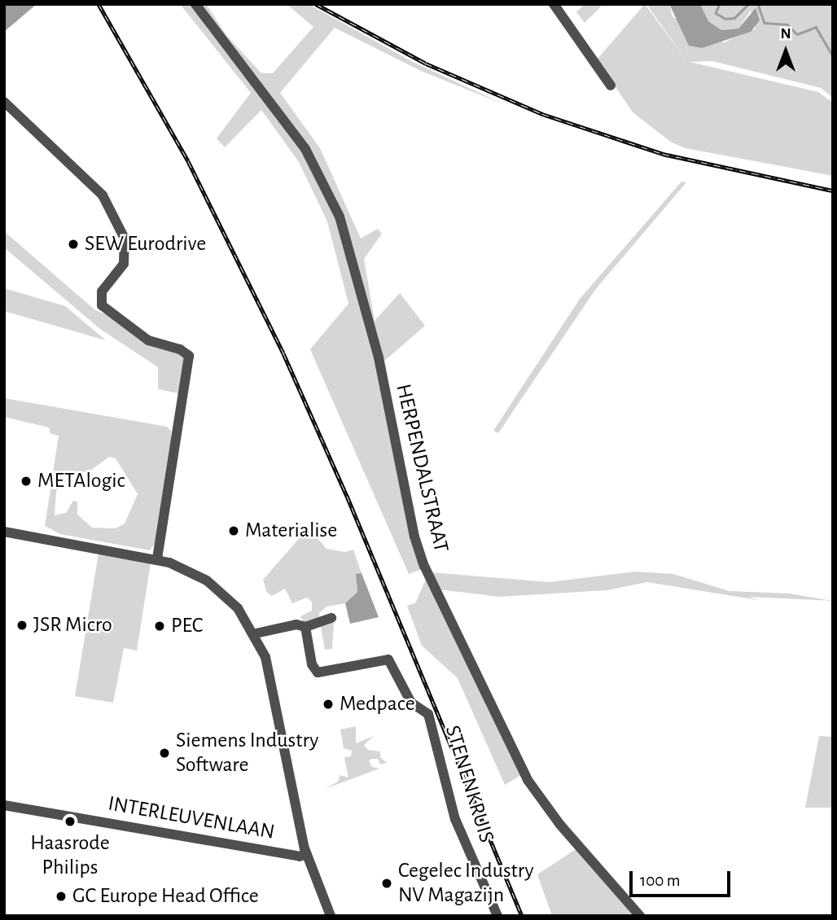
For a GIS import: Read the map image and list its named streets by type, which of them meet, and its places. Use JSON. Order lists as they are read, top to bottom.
{
  "streets": {
    "street": ["HERPENDALSTRAAT", "STENENKRUIS", "INTERLEUVENLAAN"]
  },
  "places": [
    "SEW Eurodrive",
    "METAlogic",
    "Materialise",
    "JSR Micro",
    "PEC",
    "Medpace",
    "Siemens Industry Software",
    "Haasrode Philips",
    "Cegelec Industry NV Magazijn",
    "GC Europe Head Office"
  ],
  "scale_bar": "100 m",
  "north": "top"
}
